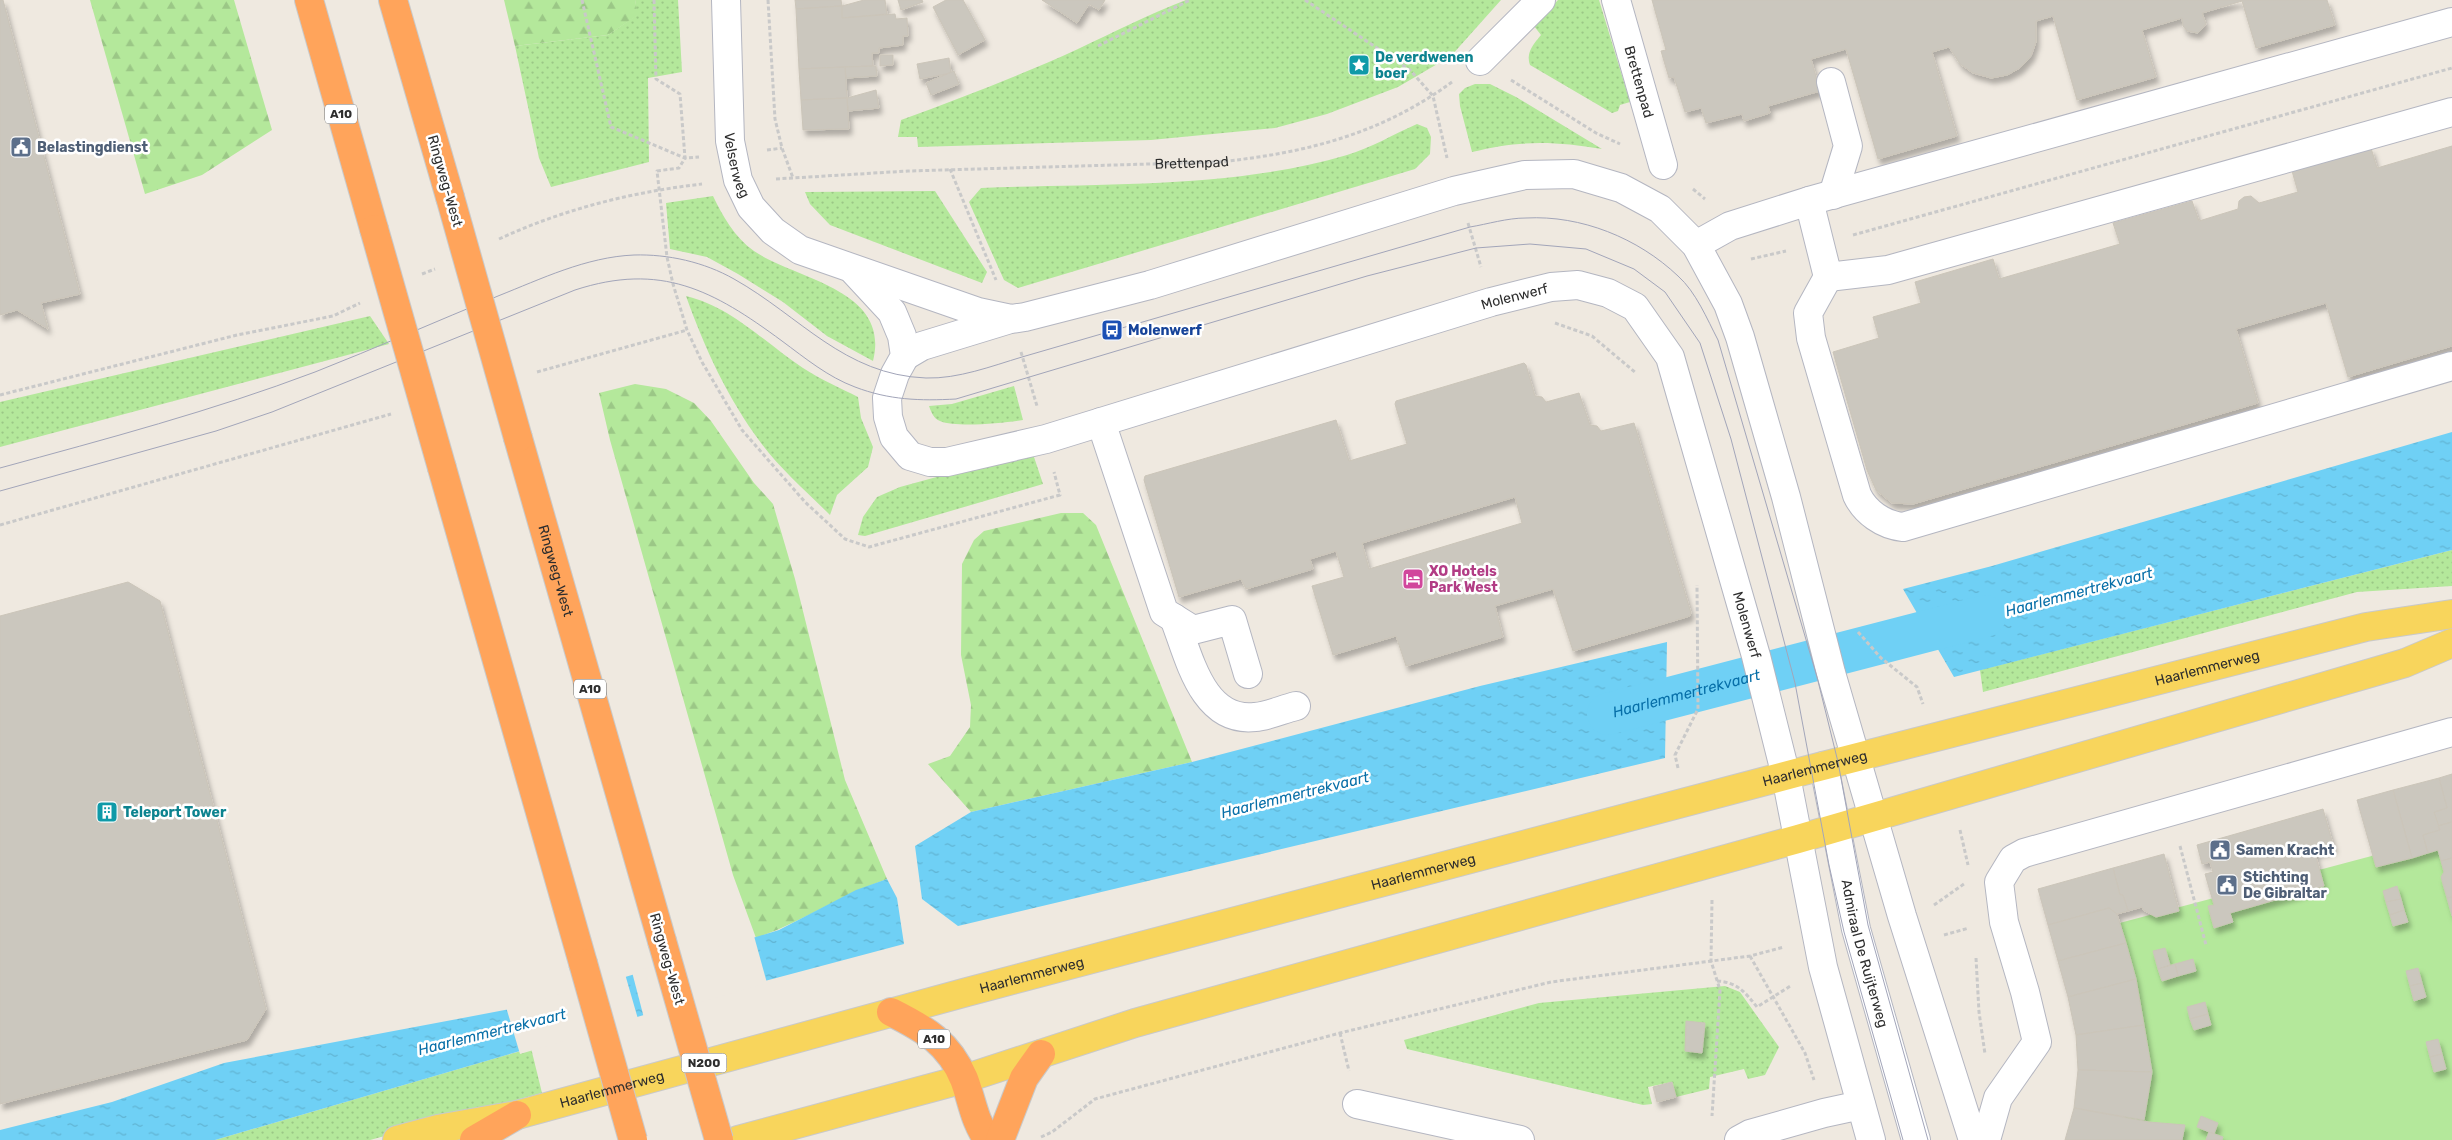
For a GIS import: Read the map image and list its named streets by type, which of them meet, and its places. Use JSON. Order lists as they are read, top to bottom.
{
  "streets": {
    "highway": ["A10", "Ringweg-West"],
    "main road": ["Haarlemmerweg", "N200"],
    "street": [
      "Brettenpad",
      "Velserweg",
      "Molenwerf",
      "Admiraal De Ruijterweg"
    ]
  },
  "crossings": [
    ["A10", "Haarlemmerweg"],
    ["Molenwerf", "Haarlemmerweg"],
    ["Haarlemmerweg", "Admiraal De Ruijterweg"]
  ],
  "water": ["Haarlemmertrekvaart"],
  "places": {
    "place": ["De verdwenen boer"],
    "public building": ["Belastingdienst", "Samen Kracht", "Stichting De Gibraltar"],
    "bus stop": ["Molenwerf"],
    "hotel": ["XO Hotels Park West"],
    "building": ["Teleport Tower"]
  }
}
